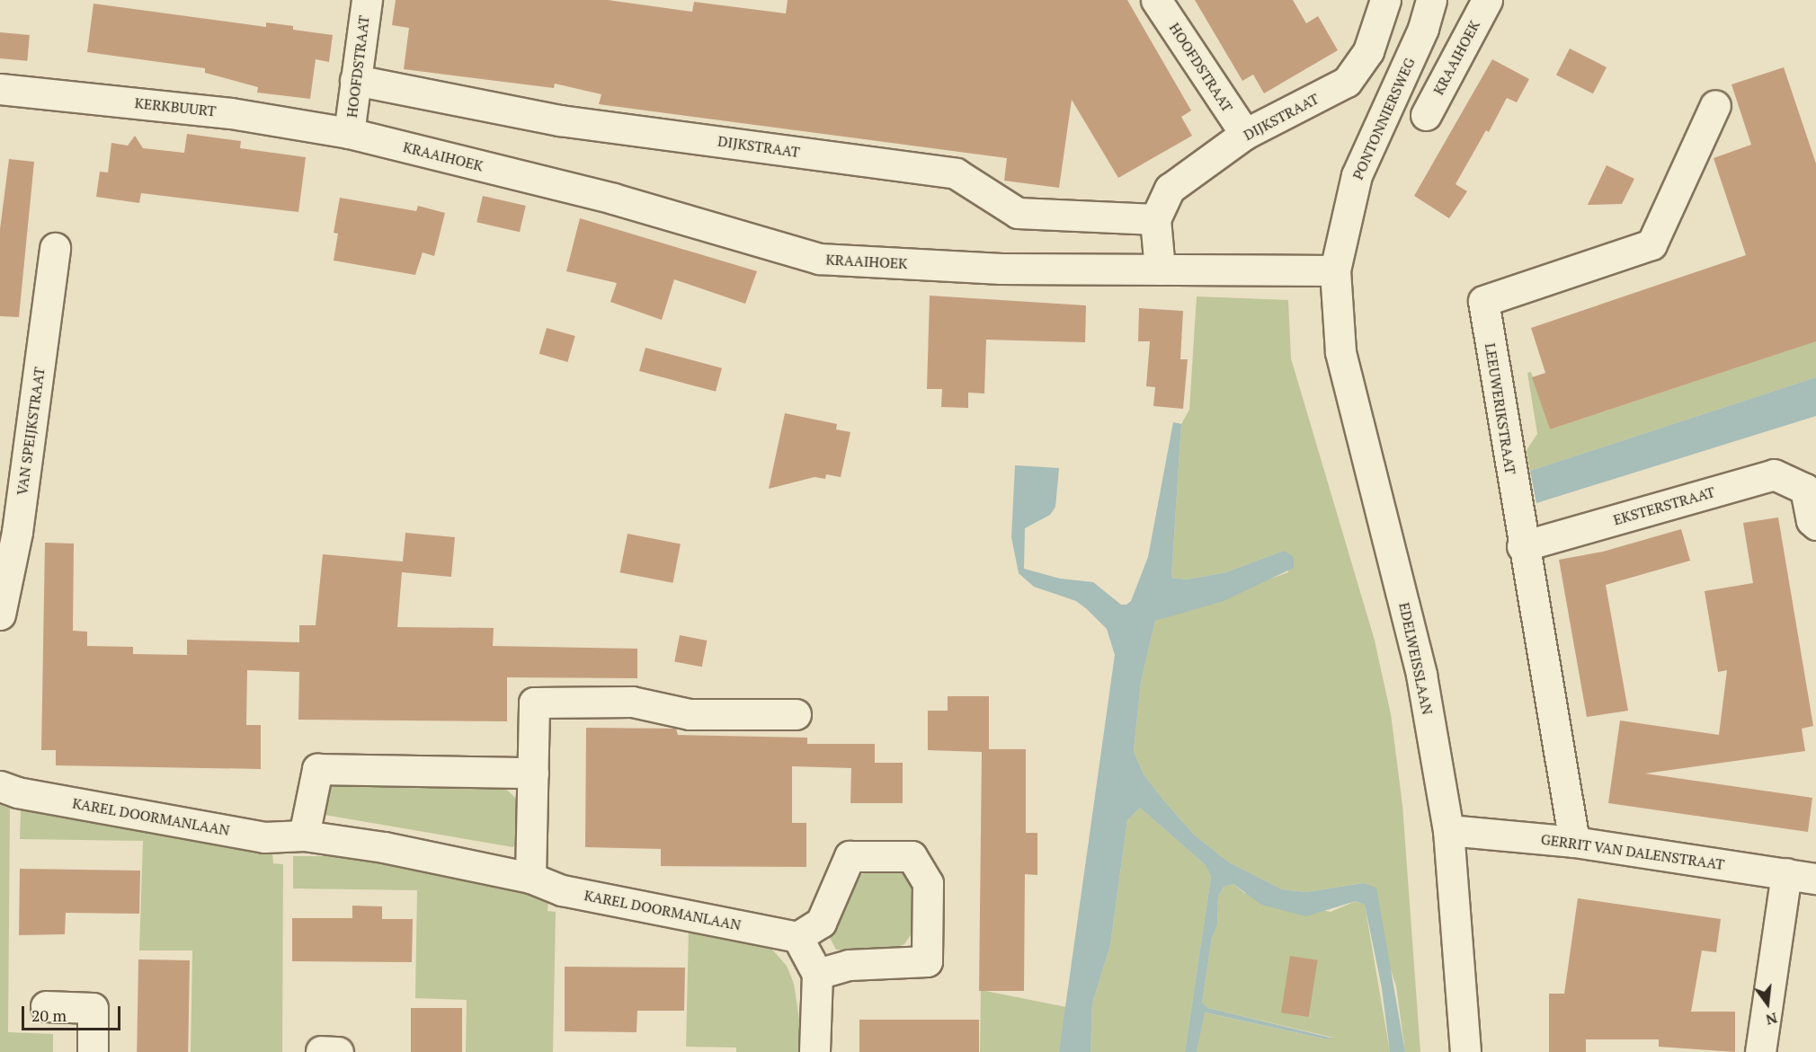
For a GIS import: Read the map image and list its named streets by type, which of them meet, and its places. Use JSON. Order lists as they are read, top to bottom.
{
  "streets": {
    "street": [
      "KRAAIHOEK",
      "HOOFDSTRAAT",
      "KERKBUURT",
      "DIJKSTRAAT",
      "PONTONNIERSWEG",
      "LEEUWERIKSTRAAT",
      "VAN SPEIJKSTRAAT",
      "EKSTERSTRAAT",
      "EDELWEISSLAAN",
      "KAREL DOORMANLAAN",
      "GERRIT VAN DALENSTRAAT"
    ]
  },
  "crossings": [
    ["KRAAIHOEK", "HOOFDSTRAAT"],
    ["KRAAIHOEK", "KERKBUURT"],
    ["KRAAIHOEK", "PONTONNIERSWEG"],
    ["KRAAIHOEK", "EDELWEISSLAAN"],
    ["HOOFDSTRAAT", "KERKBUURT"],
    ["HOOFDSTRAAT", "DIJKSTRAAT"],
    ["PONTONNIERSWEG", "EDELWEISSLAAN"],
    ["LEEUWERIKSTRAAT", "EKSTERSTRAAT"],
    ["LEEUWERIKSTRAAT", "GERRIT VAN DALENSTRAAT"],
    ["EDELWEISSLAAN", "GERRIT VAN DALENSTRAAT"]
  ],
  "scale_bar": "20 m",
  "north": "bottom"
}
